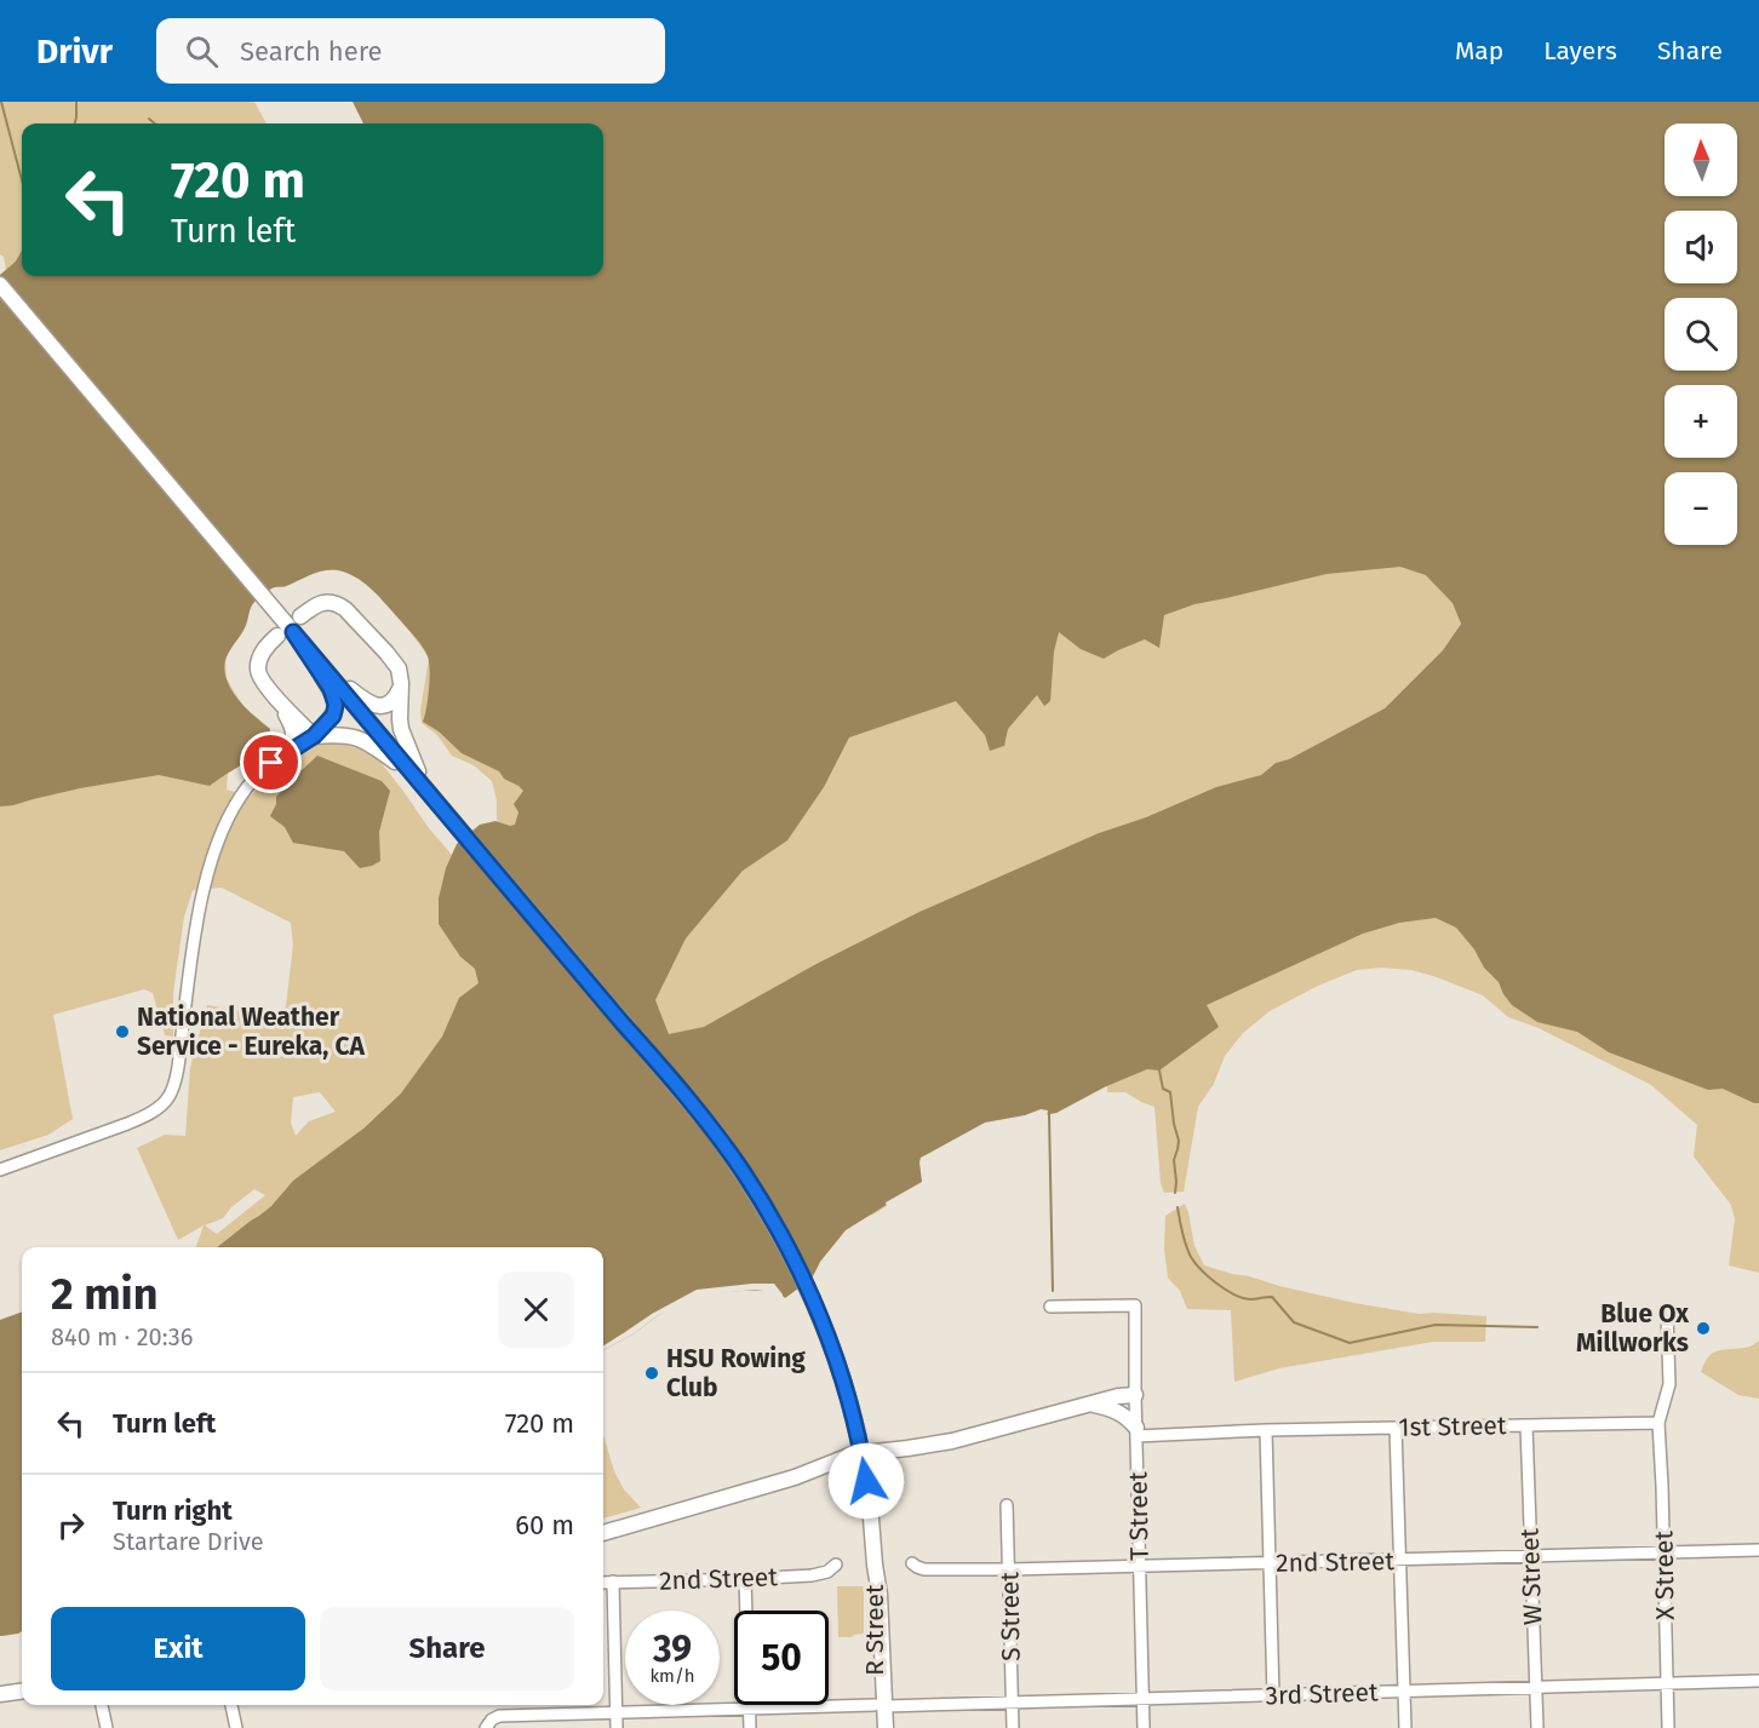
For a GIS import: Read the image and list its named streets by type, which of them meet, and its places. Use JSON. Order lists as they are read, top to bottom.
{
  "streets": {
    "main road": ["R Street"],
    "street": [
      "1st Street",
      "T Street",
      "2nd Street",
      "X Street",
      "W Street",
      "S Street",
      "3rd Street"
    ]
  },
  "crossings": [
    ["1st Street", "T Street"],
    ["1st Street", "X Street"],
    ["1st Street", "W Street"],
    ["T Street", "2nd Street"],
    ["T Street", "3rd Street"],
    ["2nd Street", "X Street"],
    ["2nd Street", "W Street"],
    ["2nd Street", "S Street"],
    ["X Street", "3rd Street"],
    ["W Street", "3rd Street"],
    ["S Street", "3rd Street"],
    ["R Street", "3rd Street"]
  ],
  "places": ["National Weather Service - Eureka, CA", "Blue Ox Millworks", "HSU Rowing Club"],
  "north": "top",
  "page": {
    "header": "Drivr",
    "search": "Search here",
    "nav": ["Map", "Layers", "Share"],
    "map_buttons": ["+", "−"],
    "turn": ["720 m", "Turn left"],
    "heading": ["2 min", "840 m · 20:36"],
    "list": [
      {
        "name": "Turn left",
        "value": "720 m"
      },
      {
        "name": "Turn right",
        "note": "Startare Drive",
        "value": "60 m"
      }
    ],
    "buttons": ["Exit", "Share"],
    "speed": "39 km/h",
    "limit": "50"
  }
}
